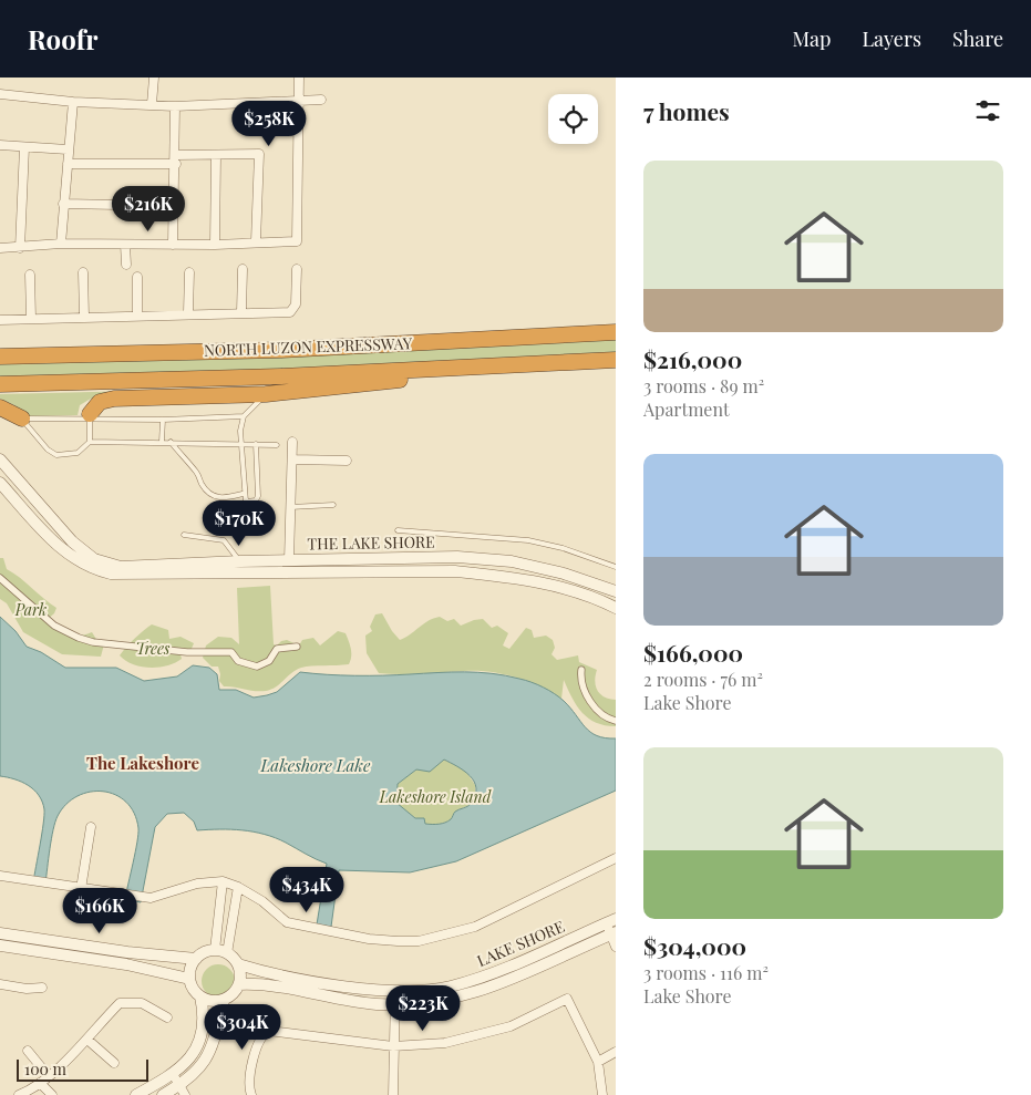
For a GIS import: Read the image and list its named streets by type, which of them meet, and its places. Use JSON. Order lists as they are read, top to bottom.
{
  "streets": {
    "highway": ["NORTH LUZON EXPRESSWAY"],
    "street": ["THE LAKE SHORE", "LAKE SHORE"]
  },
  "districts": ["The Lakeshore"],
  "water": ["Lakeshore Lake"],
  "parks": ["Park", "Trees", "Lakeshore Island"],
  "scale_bar": "100 m",
  "page": {
    "header": "Roofr",
    "nav": ["Map", "Layers", "Share"],
    "heading": "7 homes",
    "price": [
      "$258K",
      "$216K",
      "$170K",
      "$434K",
      "$166K",
      "$223K",
      "$304K"
    ],
    "list": [
      {
        "name": "$216,000",
        "note": "3 rooms · 89 m² · Apartment"
      },
      {
        "name": "$166,000",
        "note": "2 rooms · 76 m² · Lake Shore"
      },
      {
        "name": "$304,000",
        "note": "3 rooms · 116 m² · Lake Shore"
      }
    ],
    "scale": "100 m"
  }
}
